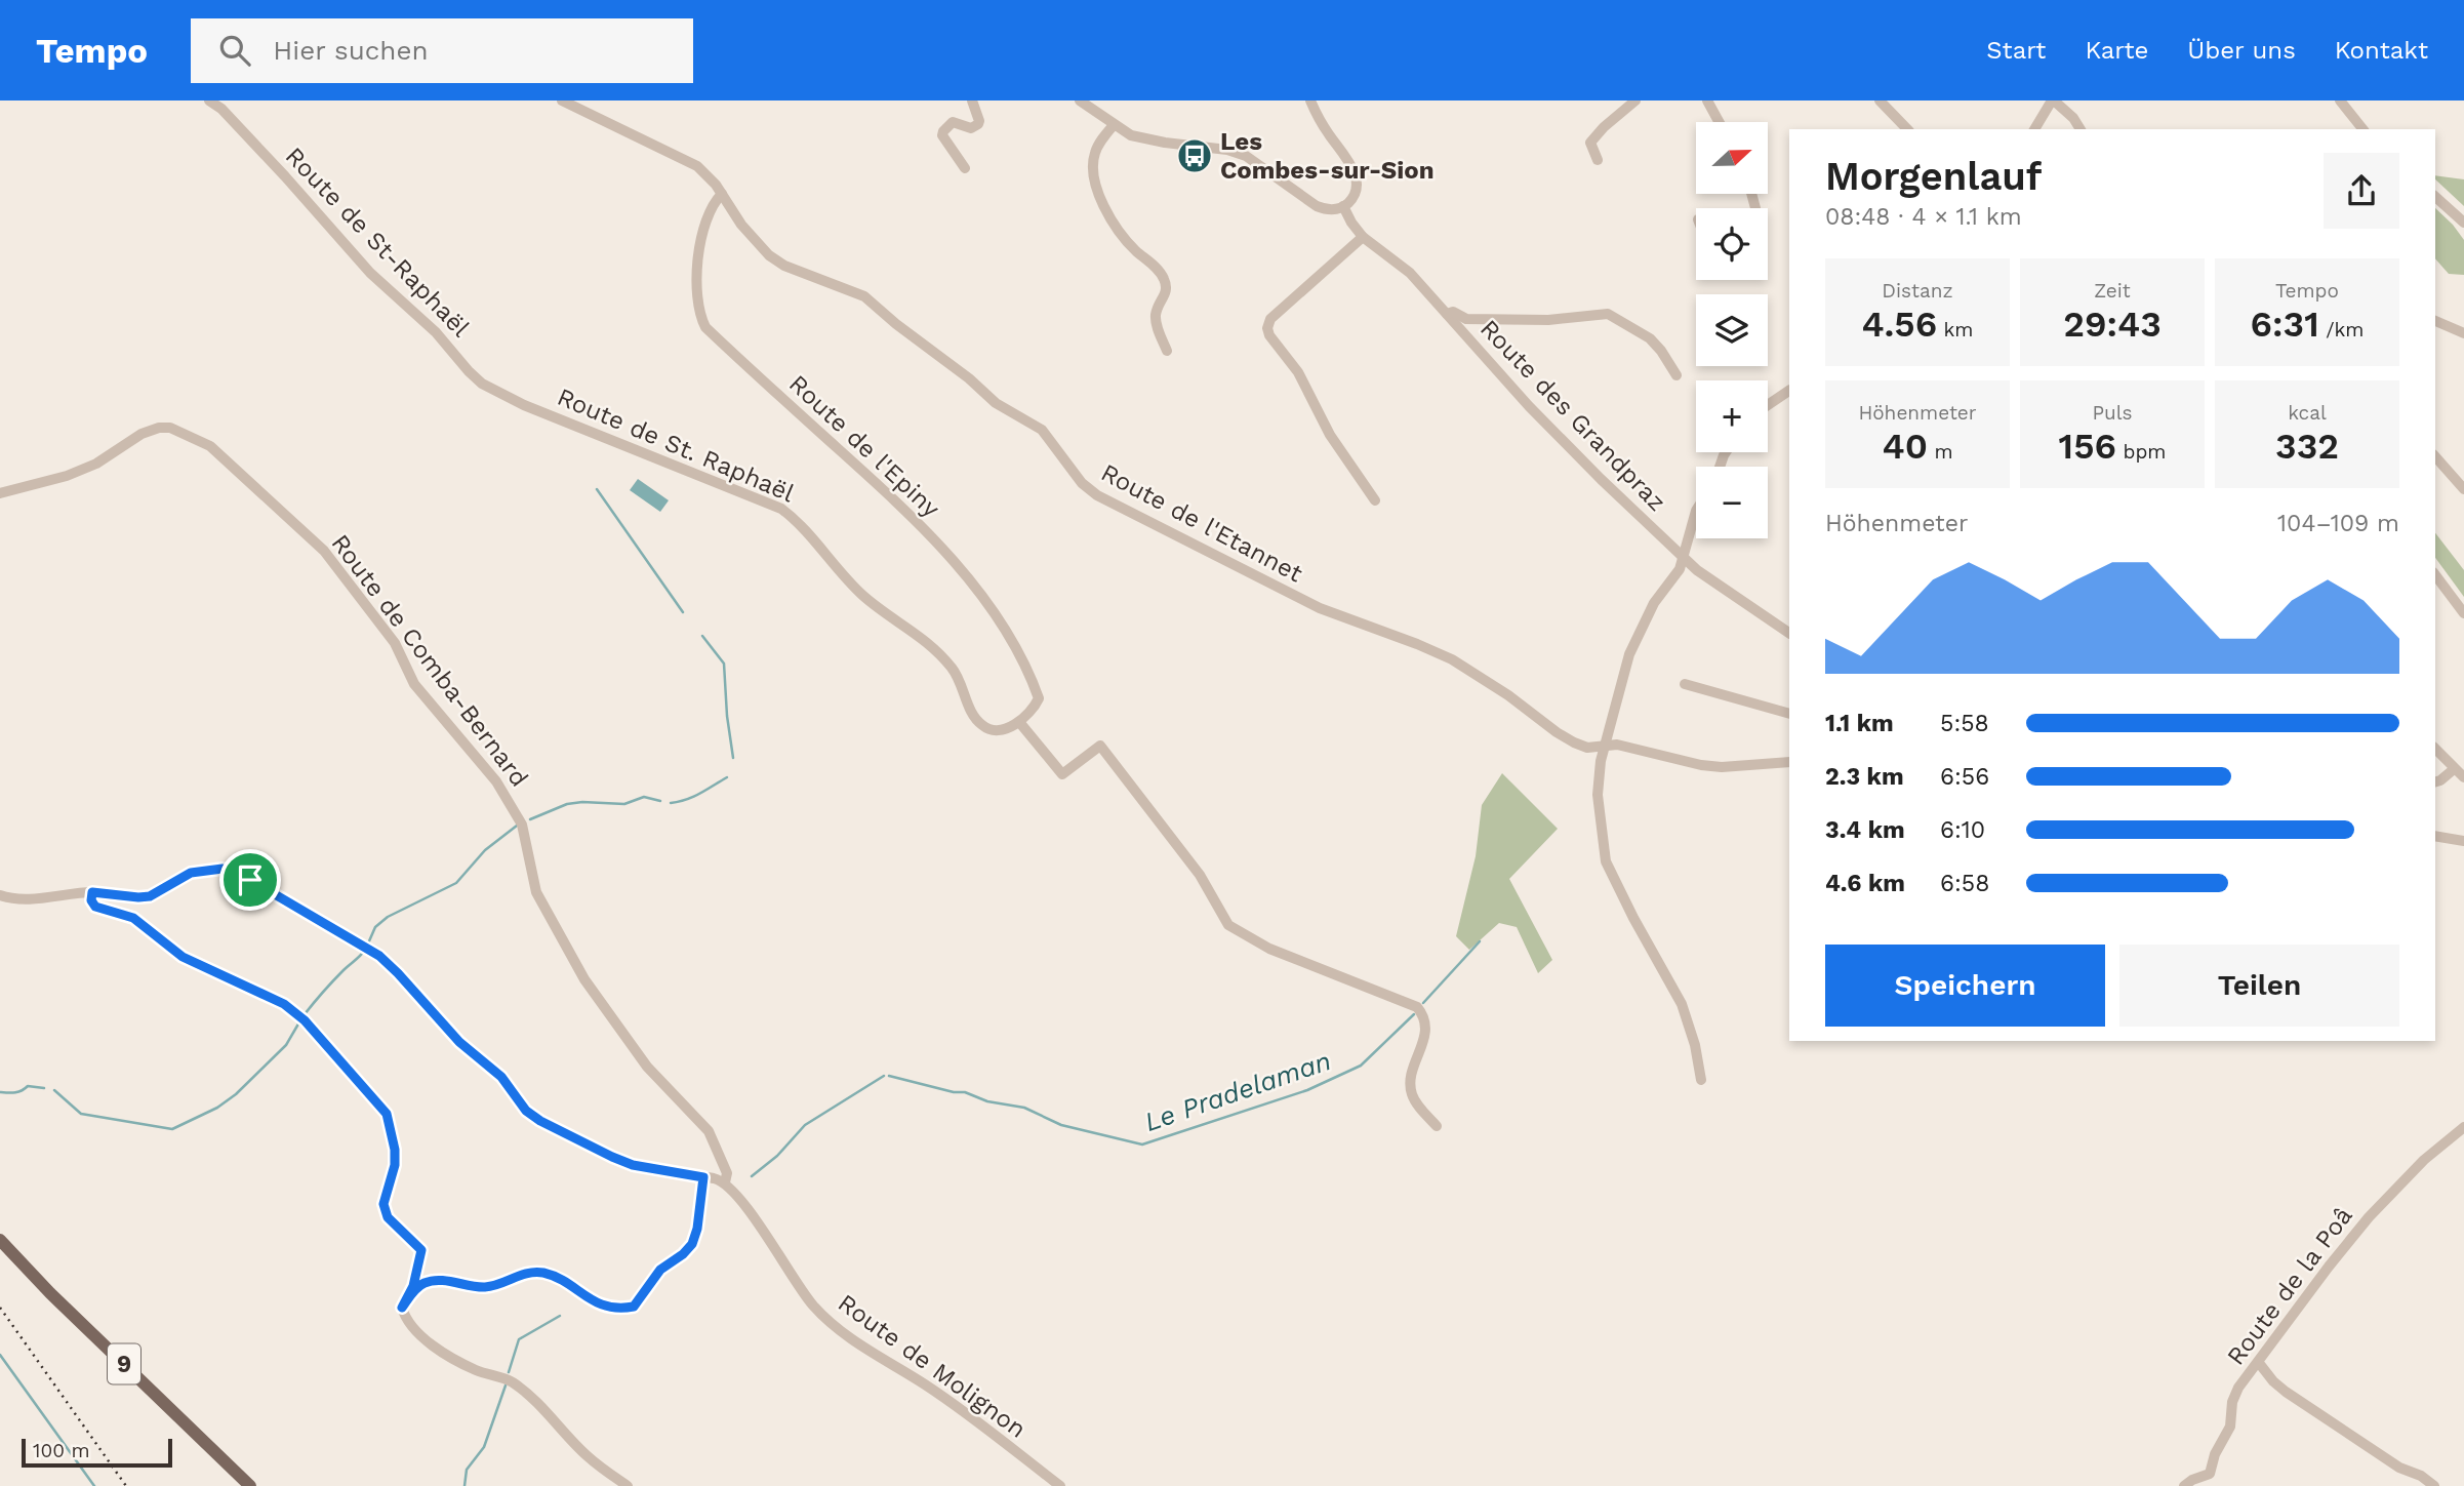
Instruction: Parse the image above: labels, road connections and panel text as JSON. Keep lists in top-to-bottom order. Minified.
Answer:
{"streets":{"main road":["9"],"street":["Route de St-Raphaël","Route des Grandpraz","Route de St. Raphaël","Route de l'Epiny","Route de l'Etannet","Route de Comba-Bernard","Route de la Poâ","Route de Molignon"]},"crossings":[["Route de St-Raphaël","Route de St. Raphaël"],["Route de St. Raphaël","Route de l'Epiny"],["Route de l'Epiny","Route de l'Etannet"],["Route de Comba-Bernard","Route de Molignon"]],"water":["Le Pradelaman"],"places":{"bus stop":["Les Combes-sur-Sion"]},"scale_bar":"100 m","north":"right","page":{"header":"Tempo","search":"Hier suchen","nav":["Start","Karte","Über uns","Kontakt"],"map_buttons":["+","−"],"heading":["Morgenlauf","08:48 · 4 × 1.1 km"],"stats":[["Distanz","4.56 km"],["Zeit","29:43"],["Tempo","6:31 /km"],["Höhenmeter","40 m"],["Puls","156 bpm"],["kcal","332"]],"chart":["Höhenmeter","104–109 m"],"list":[{"name":"1.1 km","note":"5:58"},{"name":"2.3 km","note":"6:56"},{"name":"3.4 km","note":"6:10"},{"name":"4.6 km","note":"6:58"}],"buttons":["Speichern","Teilen"],"scale":"100 m"}}
